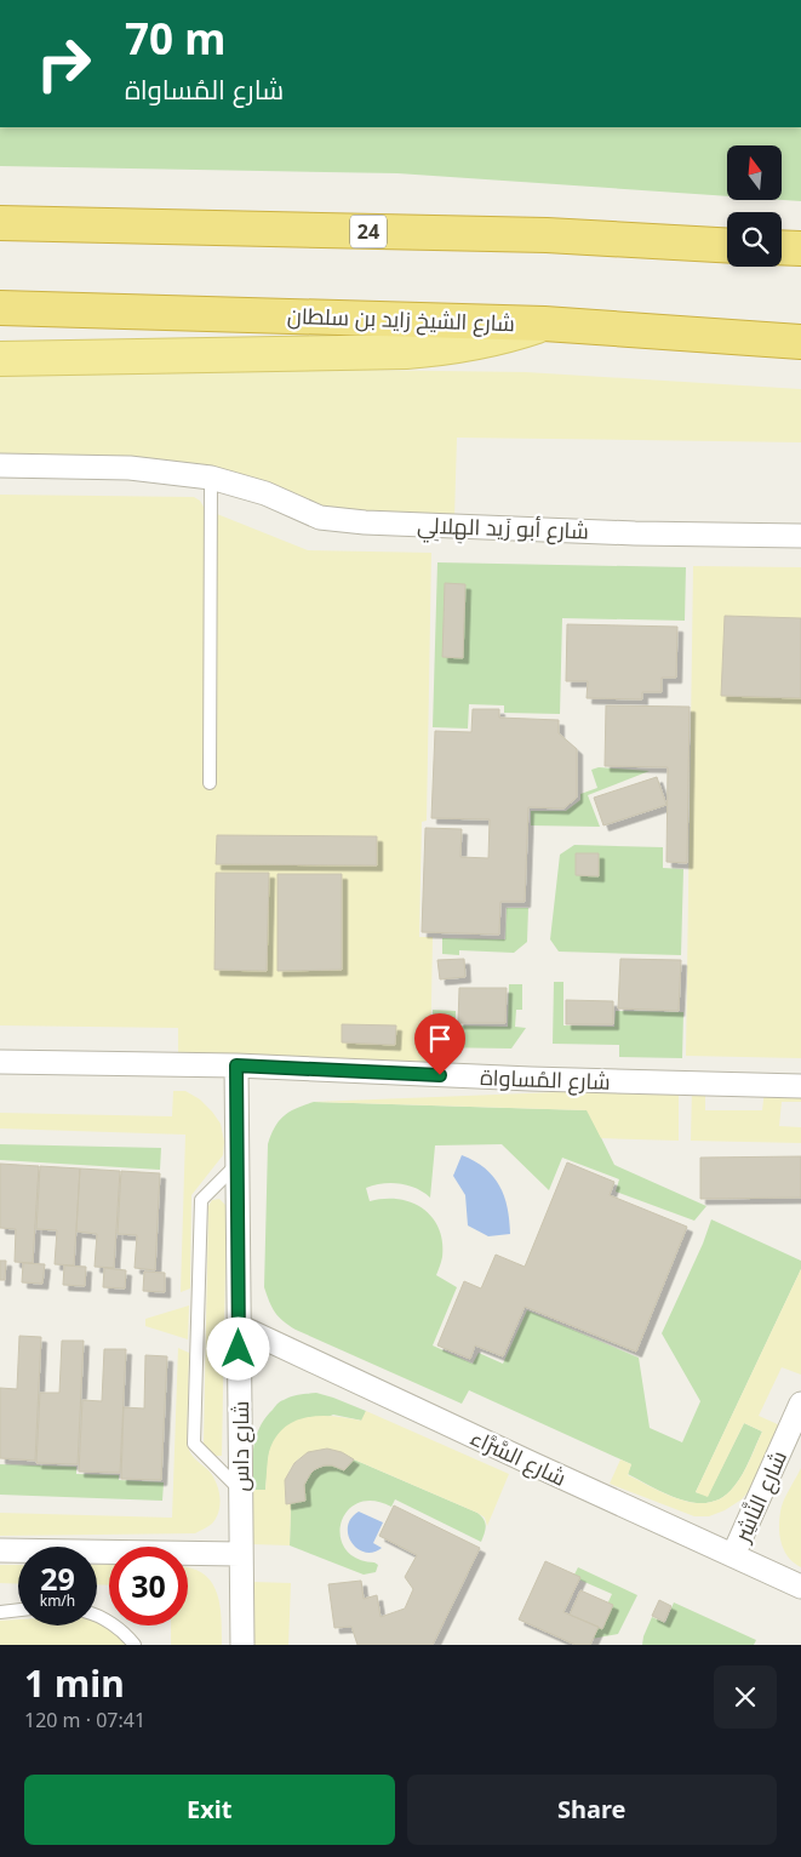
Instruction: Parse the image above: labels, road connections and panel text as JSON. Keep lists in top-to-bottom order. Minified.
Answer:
{"streets":{"highway":["24","شارع الشيخ زايد بن سلطان"],"street":["شارع أبو زَيد الهِلالِي","شارع المُساواة","شارع داس","شارع السَّرَّاء","شارع النَّاشِر"]},"crossings":[["شارع المُساواة","شارع داس"],["شارع داس","شارع السَّرَّاء"],["شارع السَّرَّاء","شارع النَّاشِر"]],"north":"top","page":{"turn":["70 m","شارع المُساواة"],"speed":"29 km/h","limit":"30","heading":["1 min","120 m · 07:41"],"buttons":["Exit","Share"]}}
